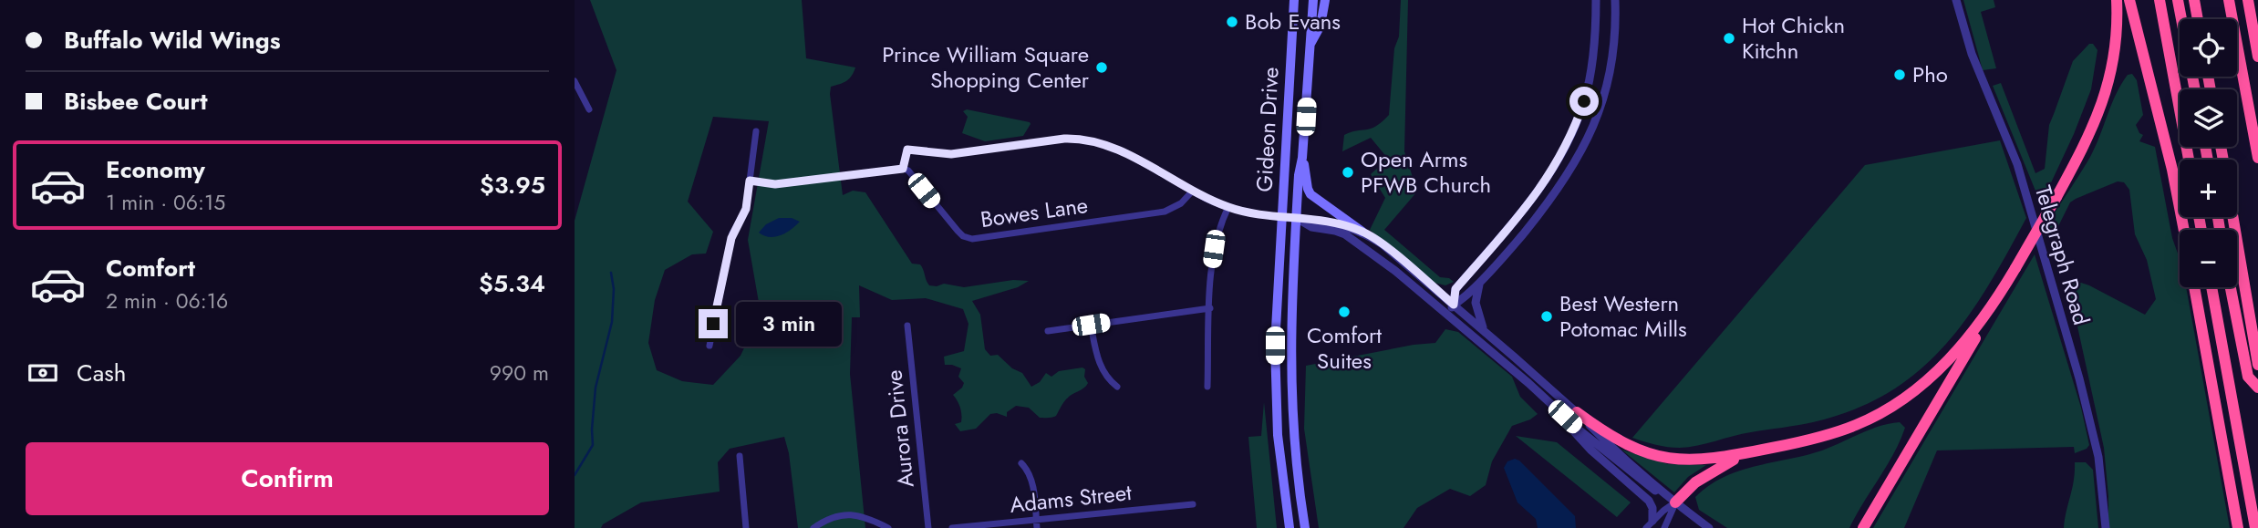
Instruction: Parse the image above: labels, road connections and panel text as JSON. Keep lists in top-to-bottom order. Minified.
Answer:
{"streets":{"main road":["Gideon Drive"],"street":["Bowes Lane","Telegraph Road","Aurora Drive","Adams Street"]},"places":["Bob Evans","Hot Chickn Kitchn","Prince William Square Shopping Center","Pho","Open Arms PFWB Church","Comfort Suites","Best Western Potomac Mills"],"page":{"banner":["Buffalo Wild Wings","Bisbee Court"],"map_buttons":["+","−"],"list":[{"name":"Economy","note":"1 min · 06:15","value":"$3.95"},{"name":"Comfort","note":"2 min · 06:16","value":"$5.34"}],"bubble":"3 min","pay":["Cash","990 m"],"buttons":"Confirm"}}
